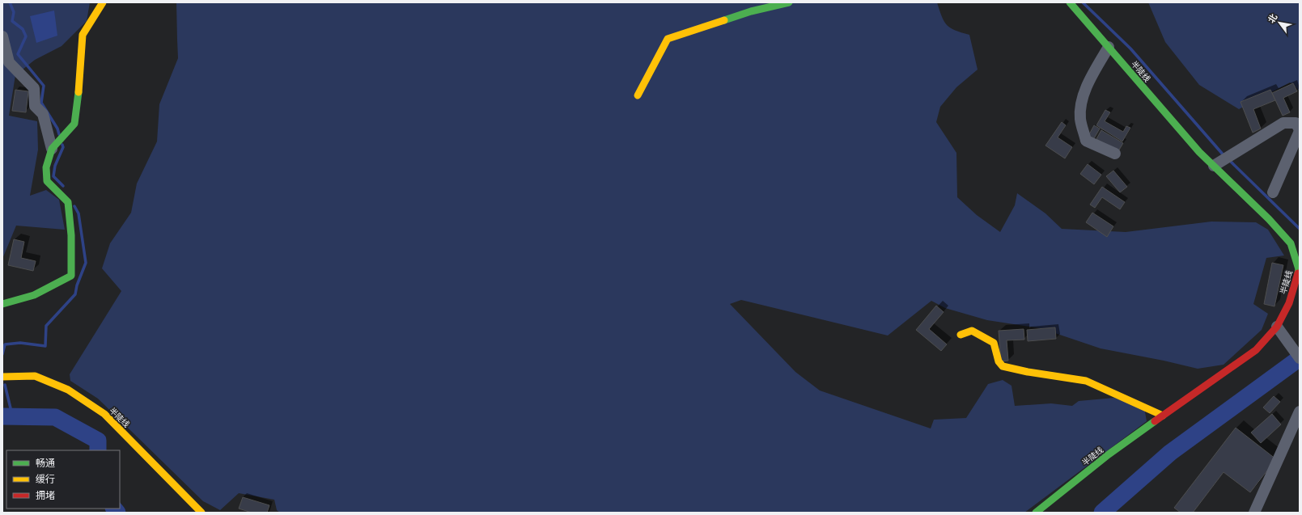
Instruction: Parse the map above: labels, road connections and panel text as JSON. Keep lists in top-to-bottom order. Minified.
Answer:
{"streets":{"street":["半陡线"]},"legend":["畅通","缓行","拥堵"],"north":"top left"}
